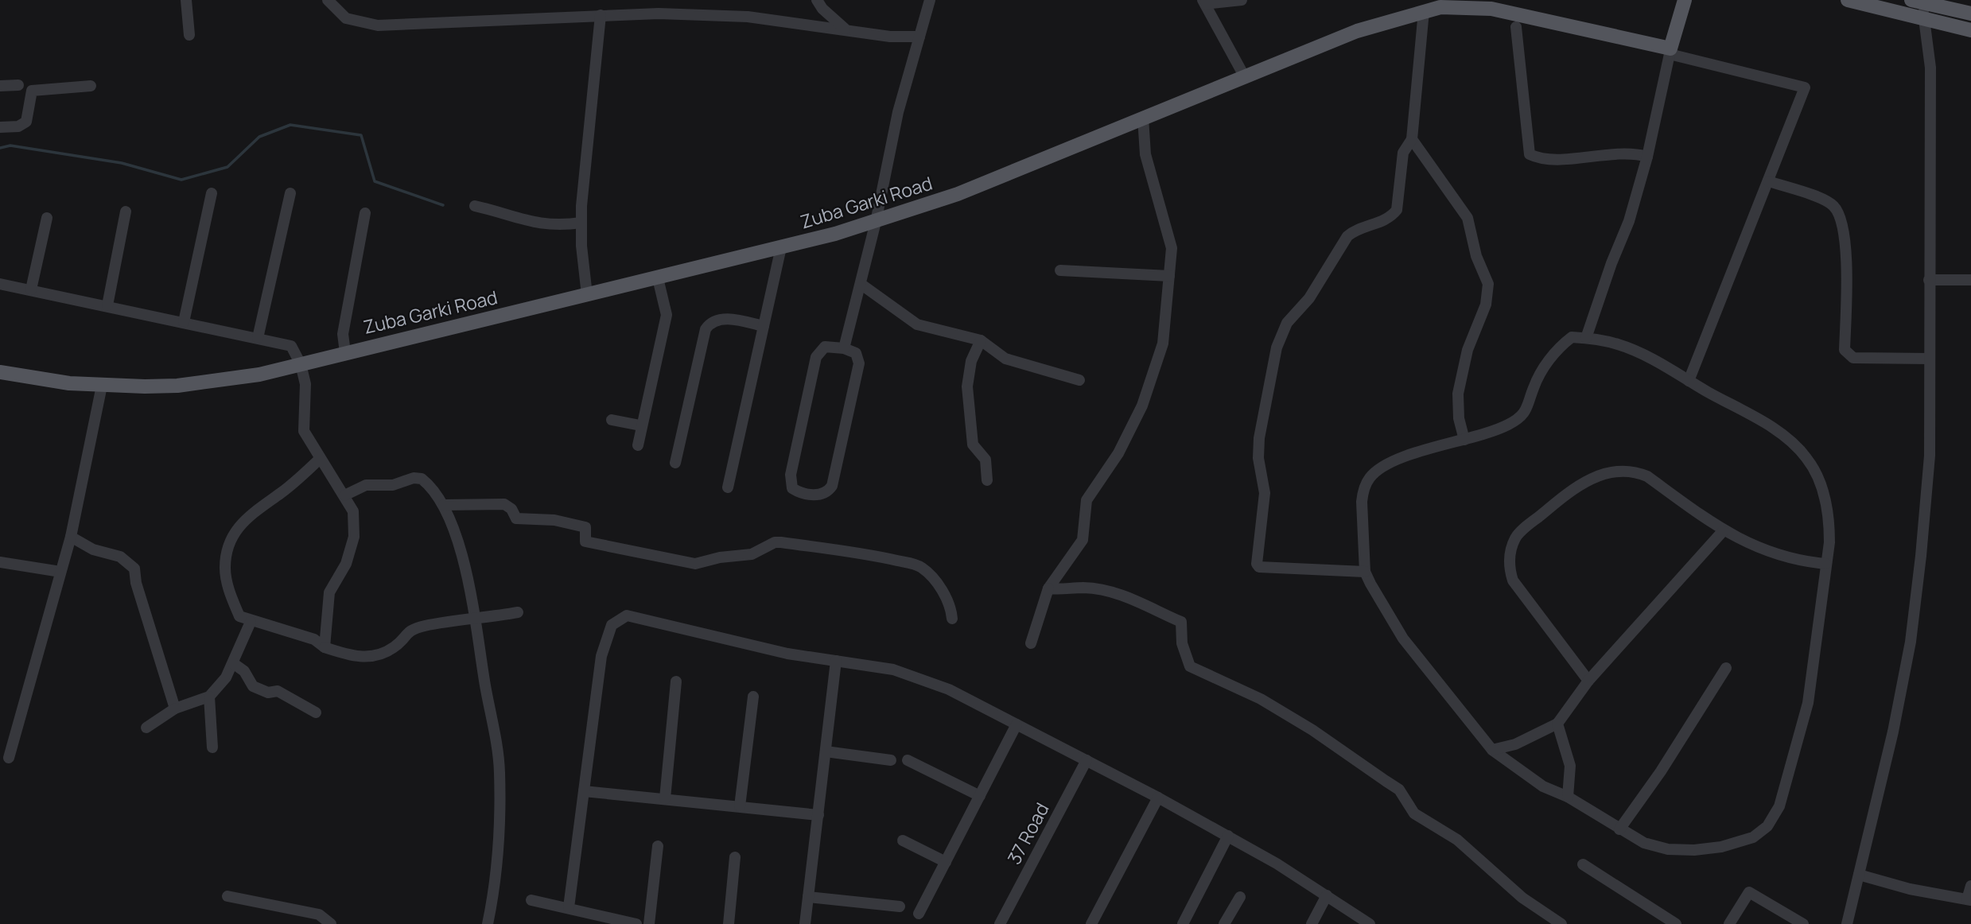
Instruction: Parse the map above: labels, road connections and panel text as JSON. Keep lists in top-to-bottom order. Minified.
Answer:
{"streets":{"main road":["Zuba Garki Road"],"street":["37 Road"]}}
